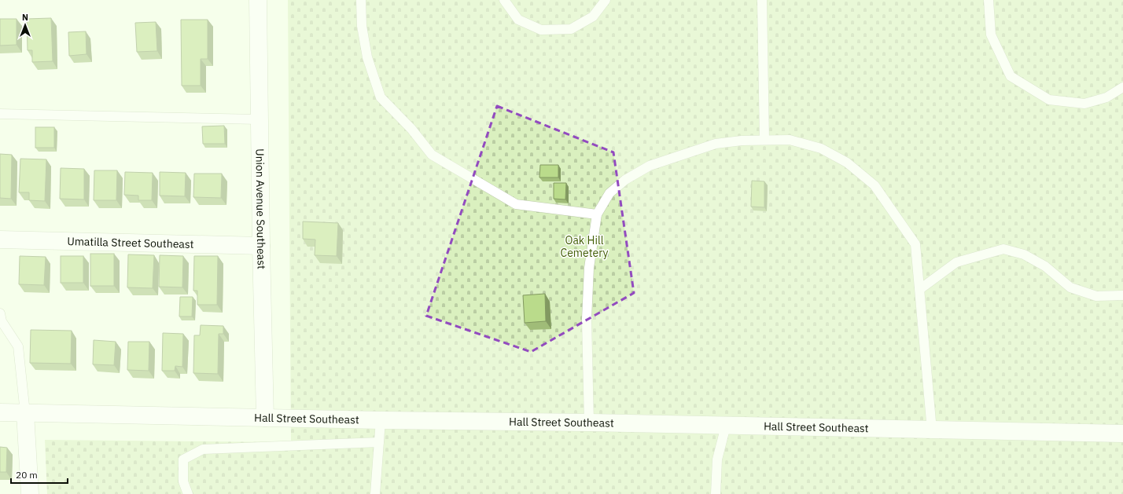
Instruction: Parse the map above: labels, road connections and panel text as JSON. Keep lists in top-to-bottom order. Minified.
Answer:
{"streets":{"main road":["Union Avenue Southeast","Umatilla Street Southeast","Hall Street Southeast"]},"crossings":[["Union Avenue Southeast","Umatilla Street Southeast"],["Union Avenue Southeast","Hall Street Southeast"]],"parks":["Oak Hill Cemetery"],"scale_bar":"20 m","north":"top"}
